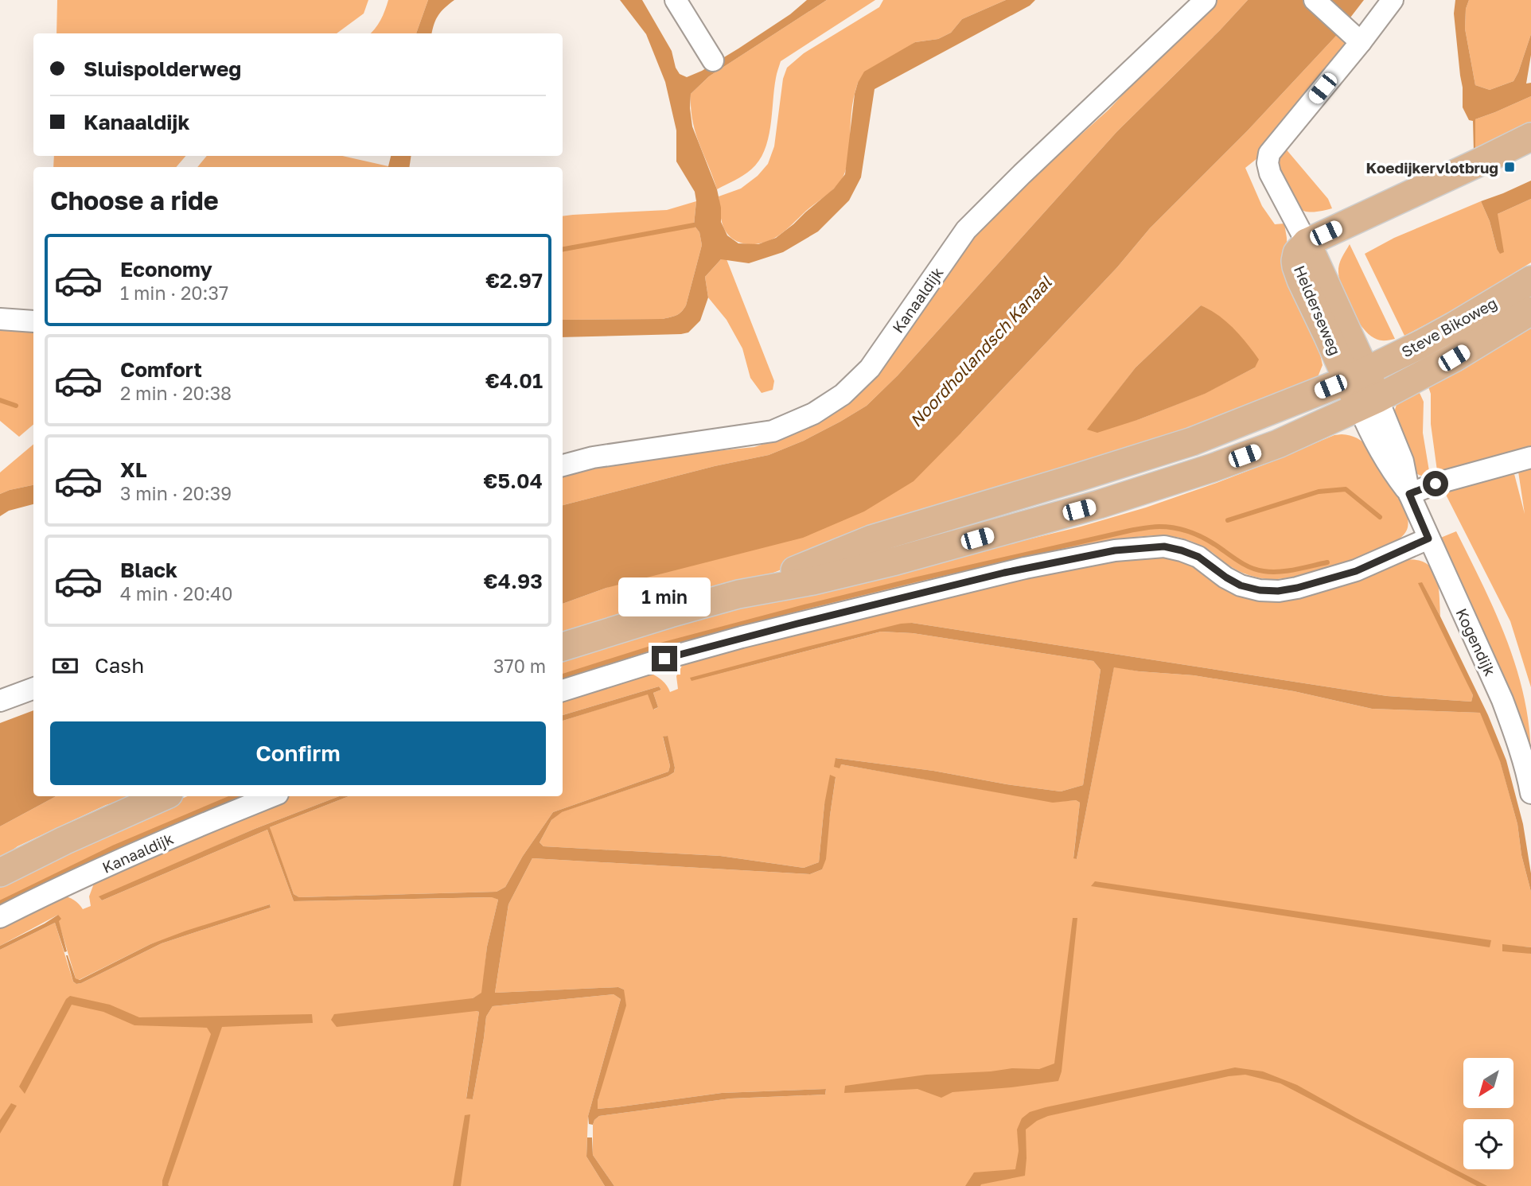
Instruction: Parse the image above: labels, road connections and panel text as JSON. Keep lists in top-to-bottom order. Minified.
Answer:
{"streets":{"main road":["Helderseweg","Steve Bikoweg"],"street":["Kanaaldijk","Kogendijk"]},"crossings":[["Helderseweg","Steve Bikoweg"]],"water":["Noordhollandsch Kanaal"],"places":{"transit":["Koedijkervlotbrug"]},"north":"bottom left","page":{"banner":["Sluispolderweg","Kanaaldijk"],"heading":"Choose a ride","list":[{"name":"Economy","note":"1 min · 20:37","value":"€2.97"},{"name":"Comfort","note":"2 min · 20:38","value":"€4.01"},{"name":"XL","note":"3 min · 20:39","value":"€5.04"},{"name":"Black","note":"4 min · 20:40","value":"€4.93"}],"bubble":"1 min","pay":["Cash","370 m"],"buttons":"Confirm"}}
